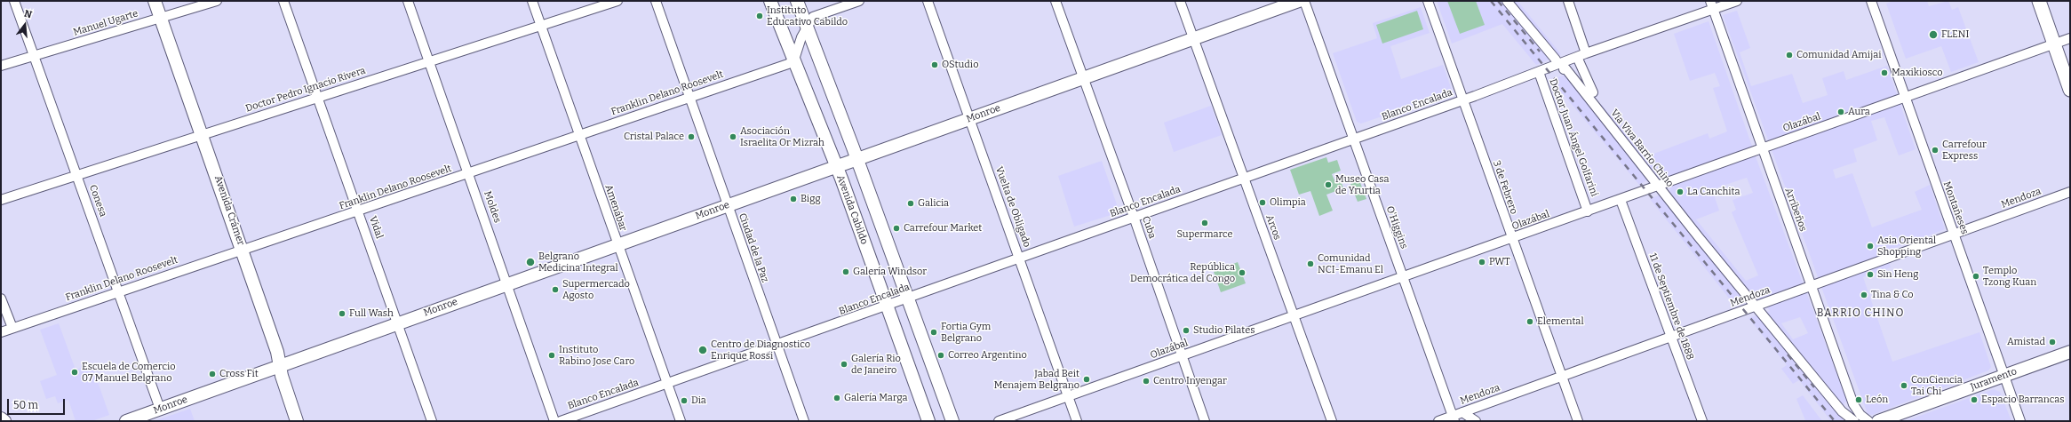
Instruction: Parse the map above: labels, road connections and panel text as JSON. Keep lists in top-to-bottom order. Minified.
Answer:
{"streets":{"main road":["Monroe","Avenida Cabildo","Avenida Crámer","Juramento"],"street":["Manuel Ugarte","Doctor Pedro Ignacio Rivera","Franklin Delano Roosevelt","Blanco Encalada","Olazábal","Doctor Juan Ángel Golfarini","Via Viva Barrio Chino","3 de Febrero","Mendoza","Conesa","Moldes","Vuelta de Obligado","Amenábar","Montañeses","Arribeños","Vidal","Cuba","Arcos","O'Higgins","Ciudad de la Paz","11 de Septiembre de 1888"]},"crossings":[["Manuel Ugarte","Conesa"],["Manuel Ugarte","Avenida Crámer"],["Doctor Pedro Ignacio Rivera","Conesa"],["Doctor Pedro Ignacio Rivera","Moldes"],["Doctor Pedro Ignacio Rivera","Amenábar"],["Doctor Pedro Ignacio Rivera","Avenida Crámer"],["Doctor Pedro Ignacio Rivera","Vidal"],["Franklin Delano Roosevelt","Conesa"],["Franklin Delano Roosevelt","Moldes"],["Franklin Delano Roosevelt","Amenábar"],["Franklin Delano Roosevelt","Avenida Cabildo"],["Franklin Delano Roosevelt","Avenida Crámer"],["Franklin Delano Roosevelt","Vidal"],["Franklin Delano Roosevelt","Ciudad de la Paz"],["Blanco Encalada","Doctor Juan Ángel Golfarini"],["Blanco Encalada","3 de Febrero"],["Blanco Encalada","Vuelta de Obligado"],["Blanco Encalada","Amenábar"],["Blanco Encalada","Avenida Cabildo"],["Blanco Encalada","Arribeños"],["Blanco Encalada","Cuba"],["Blanco Encalada","Arcos"],["Blanco Encalada","O'Higgins"],["Blanco Encalada","Ciudad de la Paz"],["Monroe","Conesa"],["Monroe","Moldes"],["Monroe","Vuelta de Obligado"],["Monroe","Amenábar"],["Monroe","Avenida Cabildo"],["Monroe","Avenida Crámer"],["Monroe","Vidal"],["Monroe","Cuba"],["Monroe","Arcos"],["Monroe","Ciudad de la Paz"],["Olazábal","Doctor Juan Ángel Golfarini"],["Olazábal","Via Viva Barrio Chino"],["Olazábal","3 de Febrero"],["Olazábal","Vuelta de Obligado"],["Olazábal","Montañeses"],["Olazábal","Arribeños"],["Olazábal","Cuba"],["Olazábal","Arcos"],["Olazábal","O'Higgins"],["Olazábal","11 de Septiembre de 1888"],["Via Viva Barrio Chino","Mendoza"],["Via Viva Barrio Chino","Arribeños"],["3 de Febrero","Mendoza"],["Mendoza","Montañeses"],["Mendoza","Arribeños"],["Mendoza","O'Higgins"],["Mendoza","11 de Septiembre de 1888"],["Montañeses","Juramento"]],"districts":["BARRIO CHINO"],"places":["Instituto Educativo Cabildo","FLENI","Comunidad Amijai","OStudio","Maxikiosco","Aura","Cristal Palace","Asociación Israelita Or Mizrah","Carrefour Express","Museo Casa de Yrurtia","La Canchita","Bigg","Olimpia","Galicia","Supermarce","Carrefour Market","Asia Oriental Shopping","Belgrano Medicina Integral","PWT","Comunidad NCI-Emanu El","Galería Windsor","República Democrática del Congo","Sin Heng","Templo Tzong Kuan","Supermercado Agosto","Tina & Co","Full Wash","Elemental","Studio Pilates","Fortia Gym Belgrano","Amistad","Centro de Diagnostico Enrique Rossi","Instituto Rabino Jose Caro","Correo Argentino","Galería Rio de Janeiro","Escuela de Comercio 07 Manuel Belgrano","Cross Fit","Jabad Beit Menajem Belgrano","Centro Inyengar","ConCiencia Tai Chi","Galería Marga","León","Espacio Barrancas","Dia"],"scale_bar":"50 m","north":"top"}
